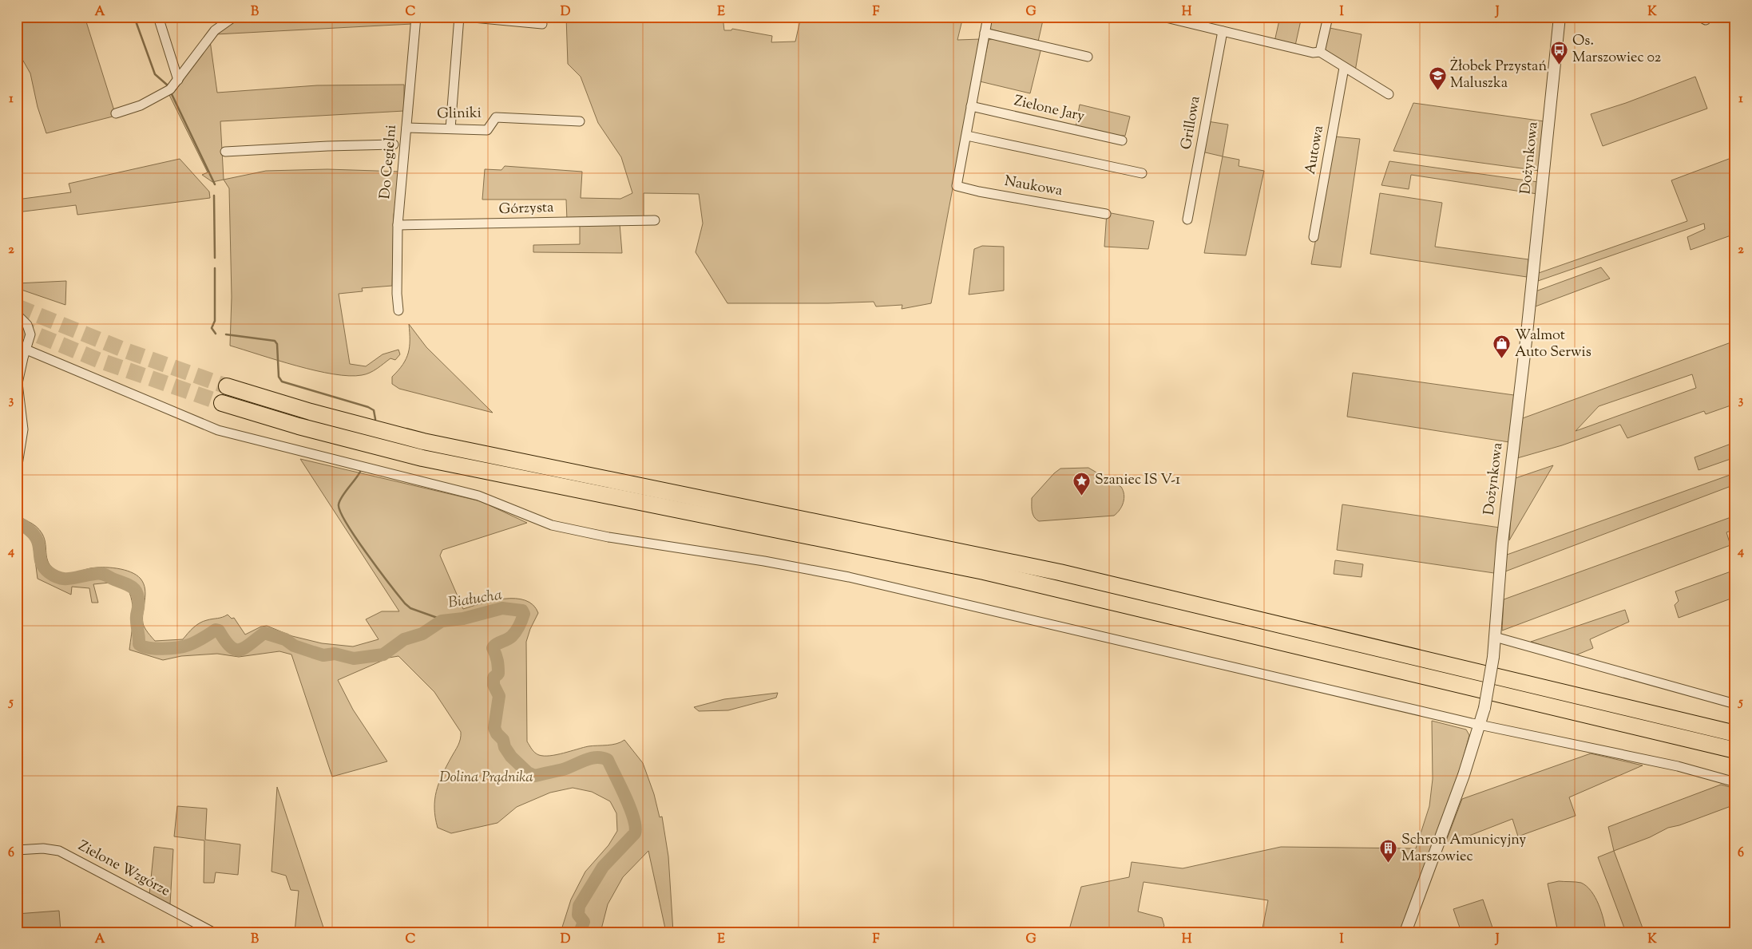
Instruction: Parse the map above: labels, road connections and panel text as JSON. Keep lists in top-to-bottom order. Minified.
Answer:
{"streets":{"street":["Zielone Jary","Gliniki","Grillowa","Autowa","Dożynkowa","Do Cegielni","Naukowa","Górzysta","Zielone Wzgórze"]},"crossings":[["Gliniki","Do Cegielni"],["Do Cegielni","Górzysta"]],"water":["Białucha"],"parks":["Dolina Prądnika"],"places":{"bus stop":["Os. Marszowiec 02"],"school or university":["Żłobek Przystań Maluszka"],"shop":["Walmot Auto Serwis"],"place":["Szaniec IS V-1"],"building":["Schron Amunicyjny Marszowiec"]},"grid":{"columns":["A","B","C","D","E","F","G","H","I","J","K"],"rows":["1","2","3","4","5","6"]}}
